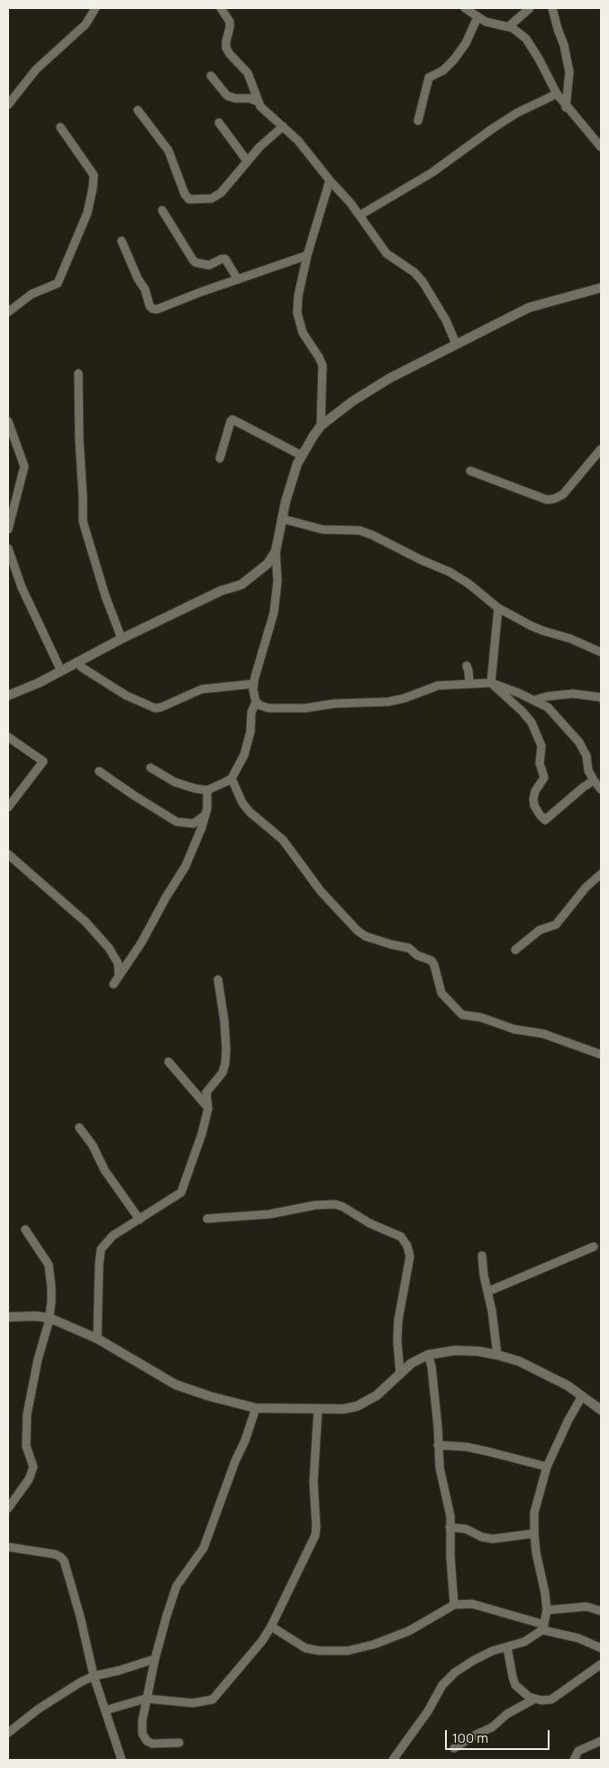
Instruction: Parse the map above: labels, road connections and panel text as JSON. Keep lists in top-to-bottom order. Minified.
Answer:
{"scale_bar":"100 m"}
